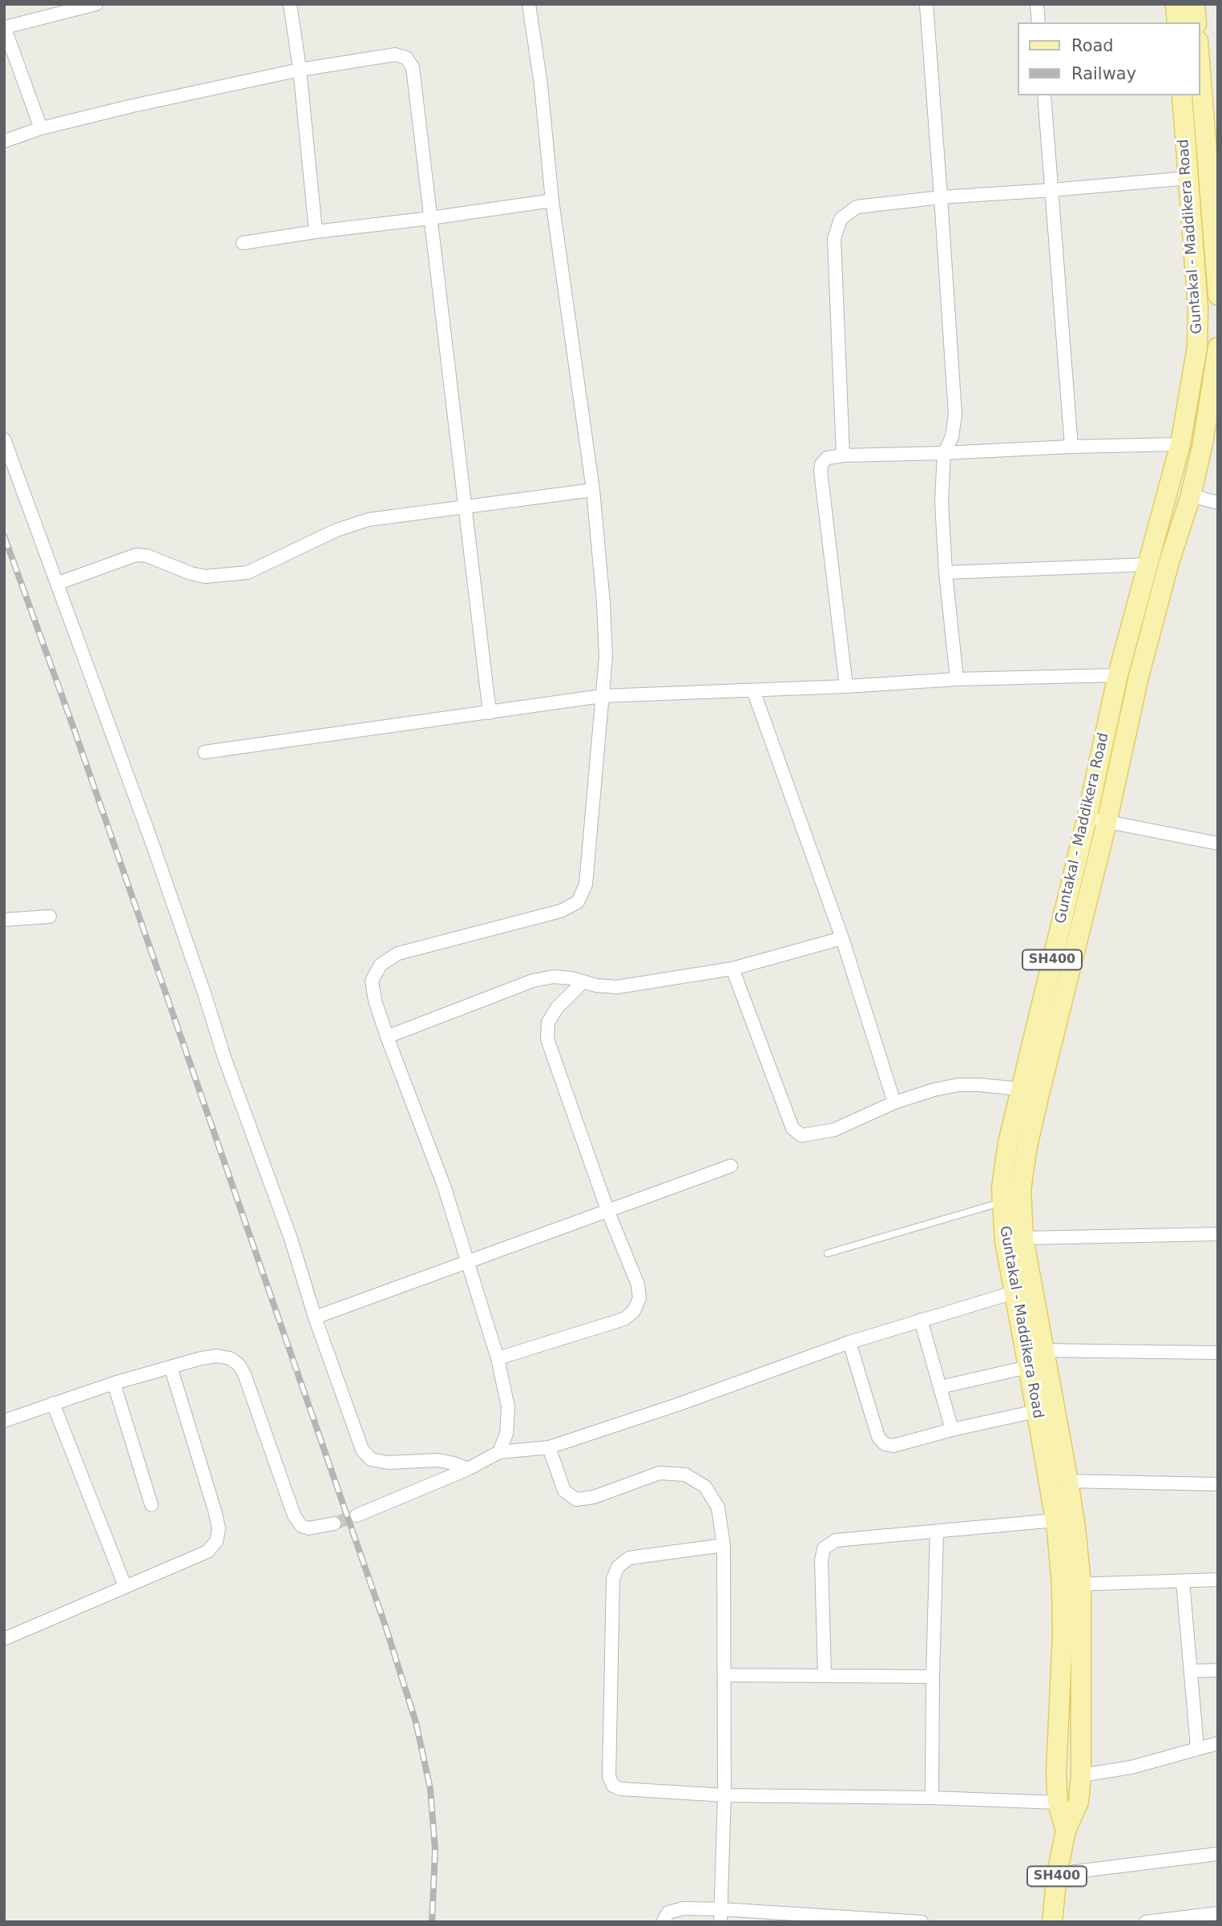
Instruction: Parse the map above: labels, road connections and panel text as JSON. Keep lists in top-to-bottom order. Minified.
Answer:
{"streets":{"main road":["Guntakal - Maddikera Road","SH400"]},"legend":["Road","Railway"]}
